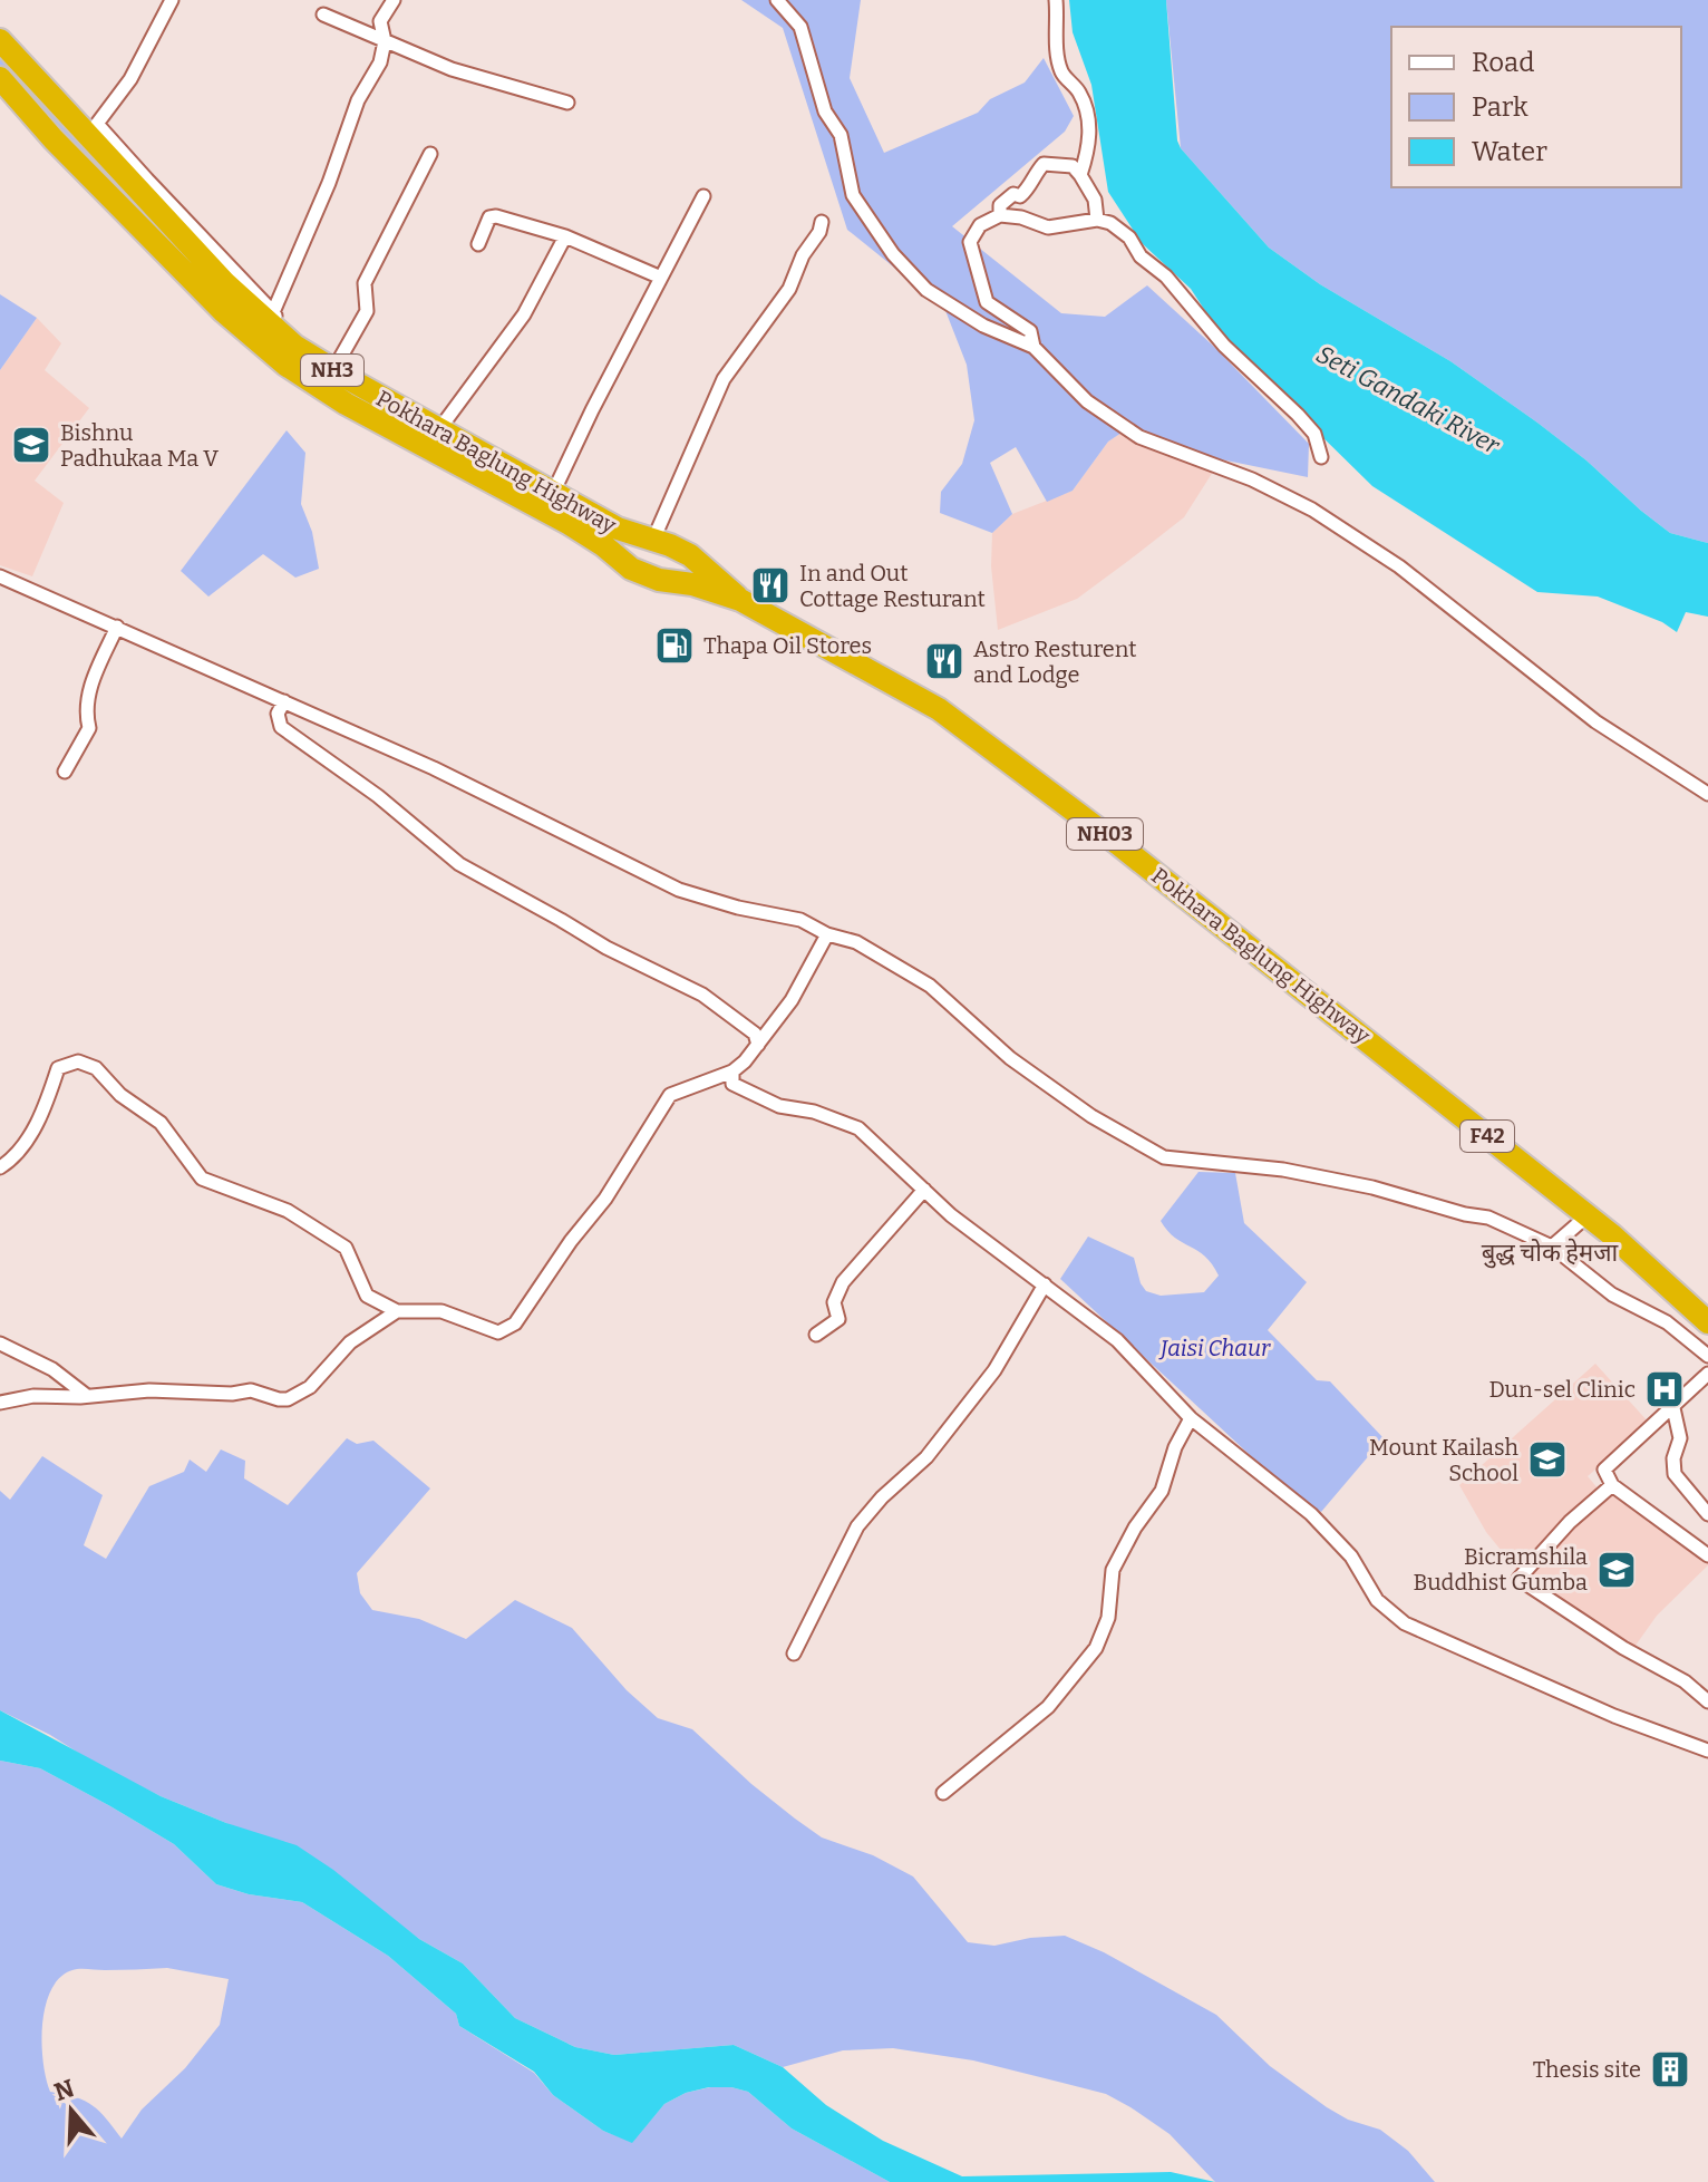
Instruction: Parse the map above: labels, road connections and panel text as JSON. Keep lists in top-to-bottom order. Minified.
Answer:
{"streets":{"highway":["NH3","Pokhara Baglung Highway","NH03","F42"]},"districts":["बुद्ध चोक हेमजा"],"water":["Seti Gandaki River"],"parks":["Jaisi Chaur"],"places":{"school or university":["Bishnu Padhukaa Ma V","Mount Kailash School","Bicramshila Buddhist Gumba"],"restaurant":["In and Out Cottage Resturant","Astro Resturent and Lodge"],"fuel station":["Thapa Oil Stores"],"hospital":["Dun-sel Clinic"],"building":["Thesis site"]},"legend":["Road","Park","Water"],"north":"top"}
